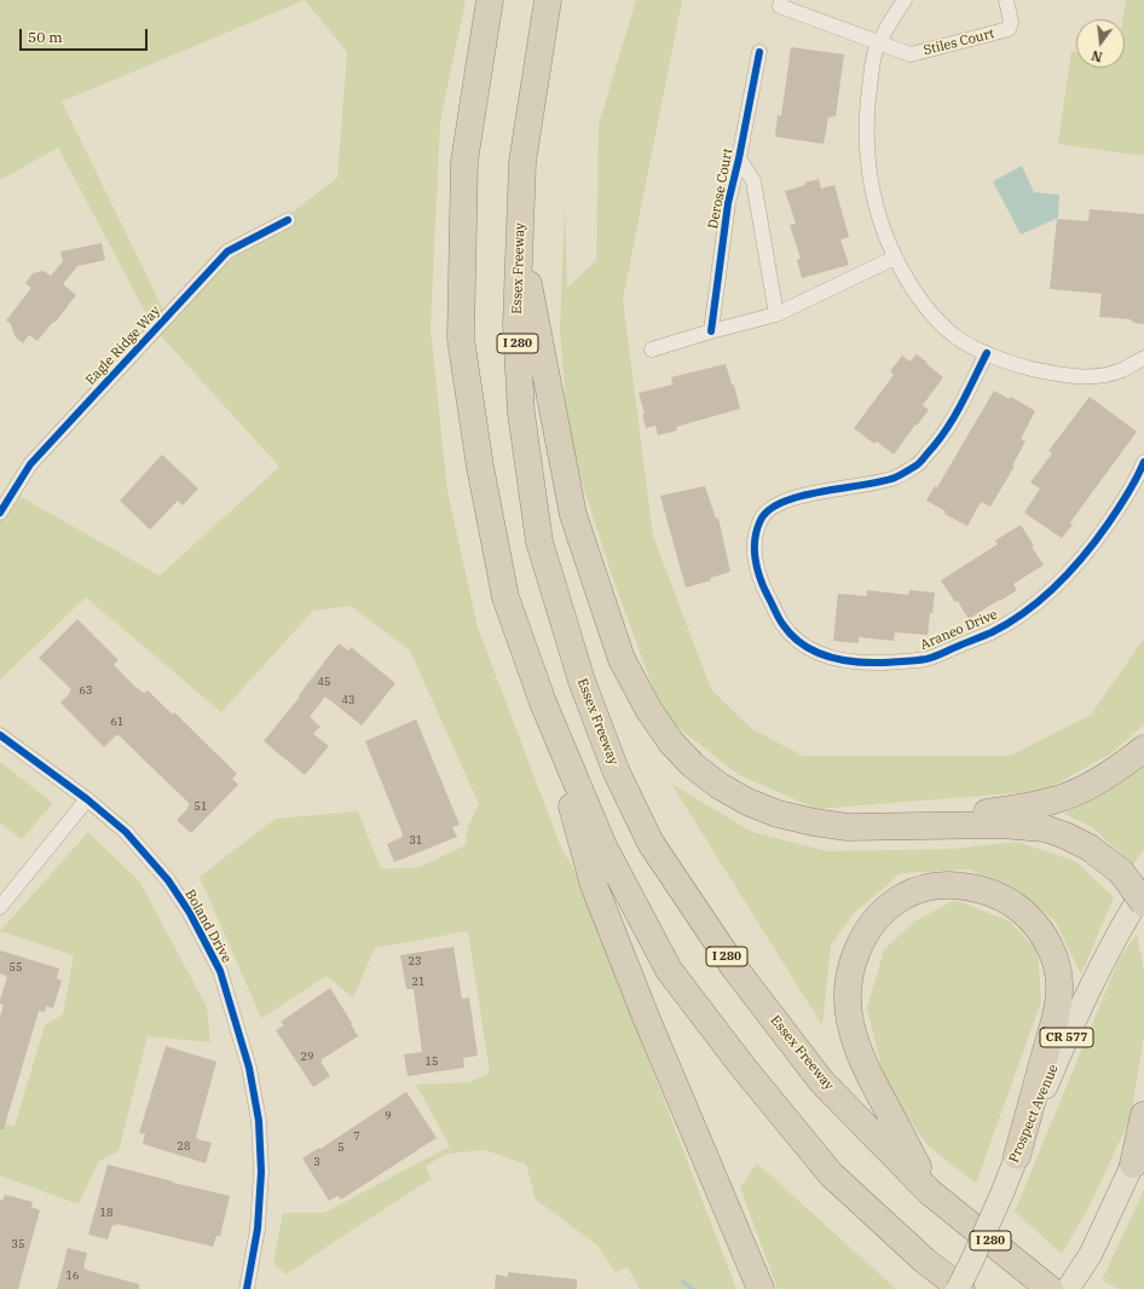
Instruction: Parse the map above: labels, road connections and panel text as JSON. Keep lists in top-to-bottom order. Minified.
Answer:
{"streets":{"highway":["Essex Freeway","I 280"],"main road":["CR 577","Prospect Avenue"],"street":["Stiles Court","Derose Court","Eagle Ridge Way","Araneo Drive","Boland Drive"]},"house_numbers":["45","63","43","61","51","31","23","55","21","29","15","9","7","28","5","3","18","35","16"],"scale_bar":"50 m","north":"bottom"}
